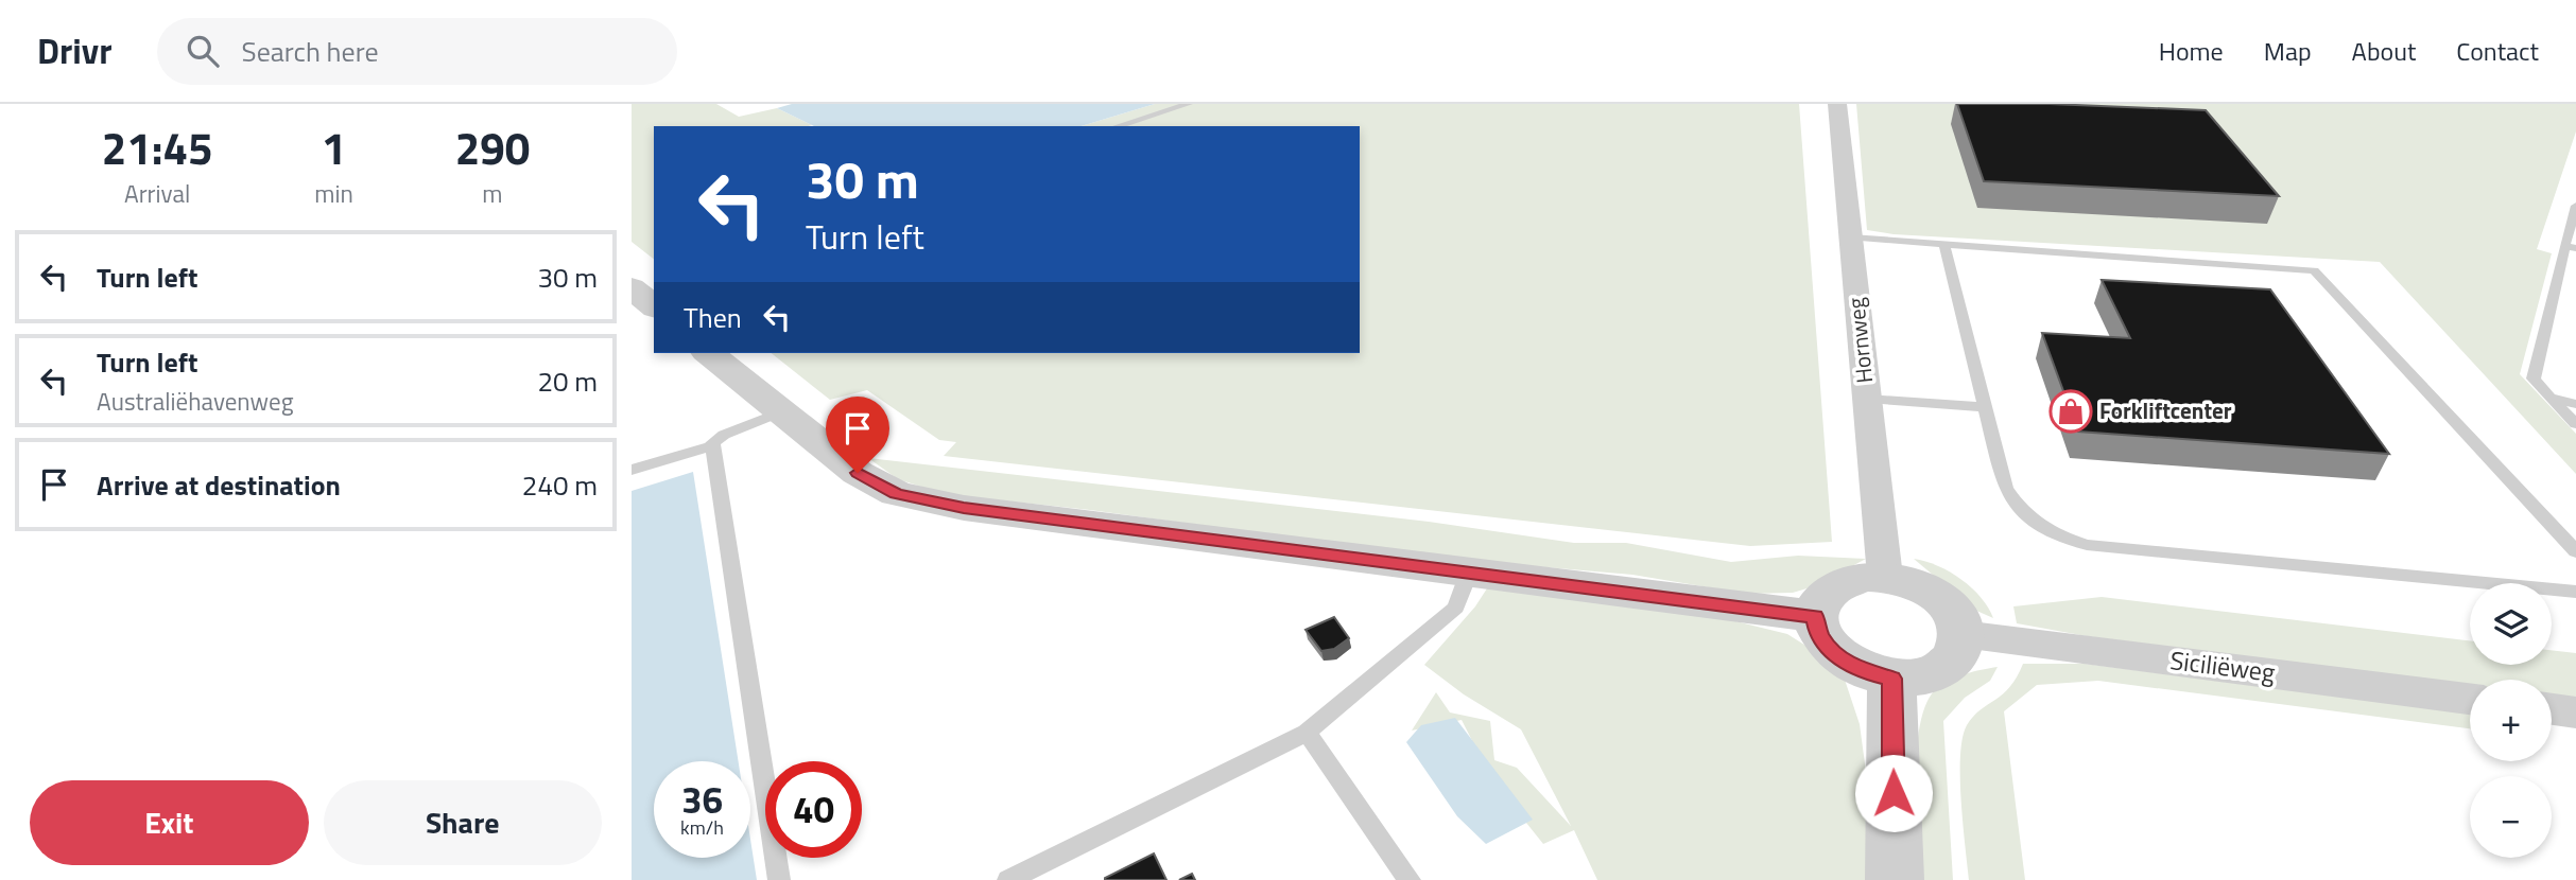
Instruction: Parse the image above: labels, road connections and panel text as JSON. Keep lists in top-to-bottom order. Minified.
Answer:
{"streets":{"street":["Hornweg","Siciliëweg"]},"crossings":[["Hornweg","Siciliëweg"]],"places":{"shop":["Forkliftcenter"]},"page":{"header":"Drivr","search":"Search here","nav":["Home","Map","About","Contact"],"eta":["21:45","Arrival","1","min","290","m"],"turn":["30 m","Turn left"],"list":[{"name":"Turn left","value":"30 m"},{"name":"Turn left","note":"Australiëhavenweg","value":"20 m"},{"name":"Arrive at destination","value":"240 m"}],"then":"Then","map_buttons":["+","−"],"speed":"36 km/h","limit":"40","buttons":["Exit","Share"]}}
